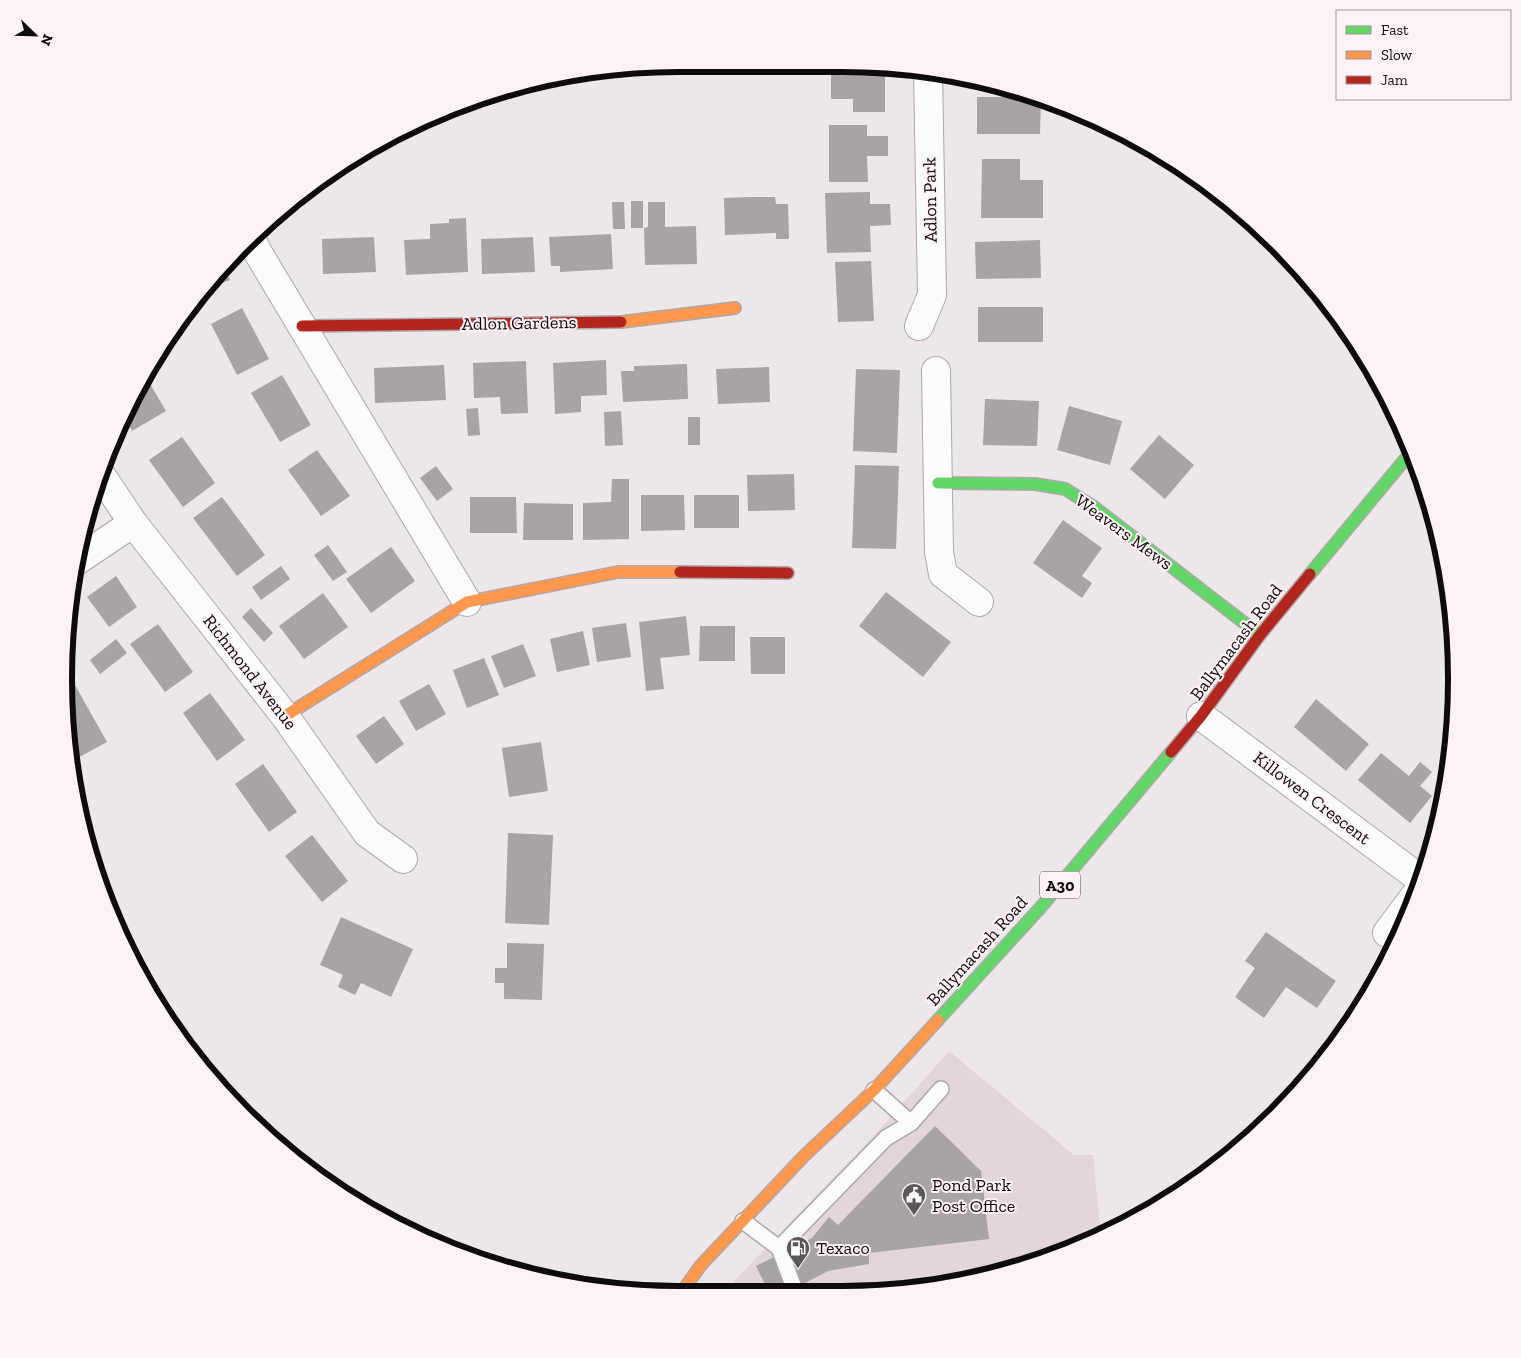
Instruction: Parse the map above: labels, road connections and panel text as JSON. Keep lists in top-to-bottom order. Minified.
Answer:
{"streets":{"street":["Adlon Park","Adlon Gardens","Weavers Mews","Ballymacash Road","Richmond Avenue","Killowen Crescent","A30"]},"crossings":[["Weavers Mews","Ballymacash Road"],["Ballymacash Road","Killowen Crescent"]],"places":{"public building":["Pond Park Post Office"],"fuel station":["Texaco"]},"legend":["Fast","Slow","Jam"],"north":"bottom right"}
